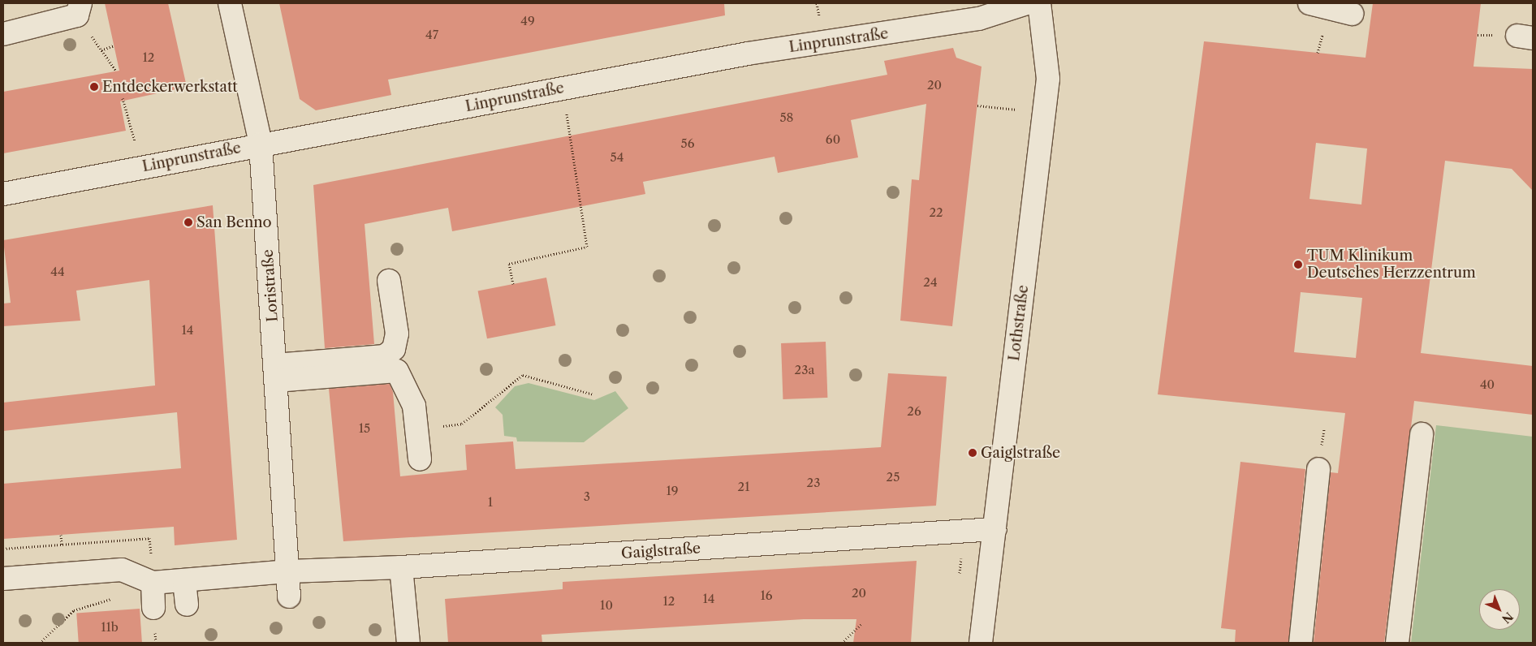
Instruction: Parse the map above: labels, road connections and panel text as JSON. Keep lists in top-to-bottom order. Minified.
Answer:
{"streets":{"street":["Linprunstraße","Loristraße","Lothstraße","Gaiglstraße"]},"crossings":[["Linprunstraße","Loristraße"],["Loristraße","Gaiglstraße"],["Lothstraße","Gaiglstraße"]],"places":["Entdeckerwerkstatt","San Benno","TUM Klinikum Deutsches Herzzentrum","Gaiglstraße"],"house_numbers":["49","47","12","20","58","60","56","54","22","44","24","14","23a","40","26","15","25","23","21","19","3","1","20","16","14","12","10","11b"],"north":"bottom right"}
